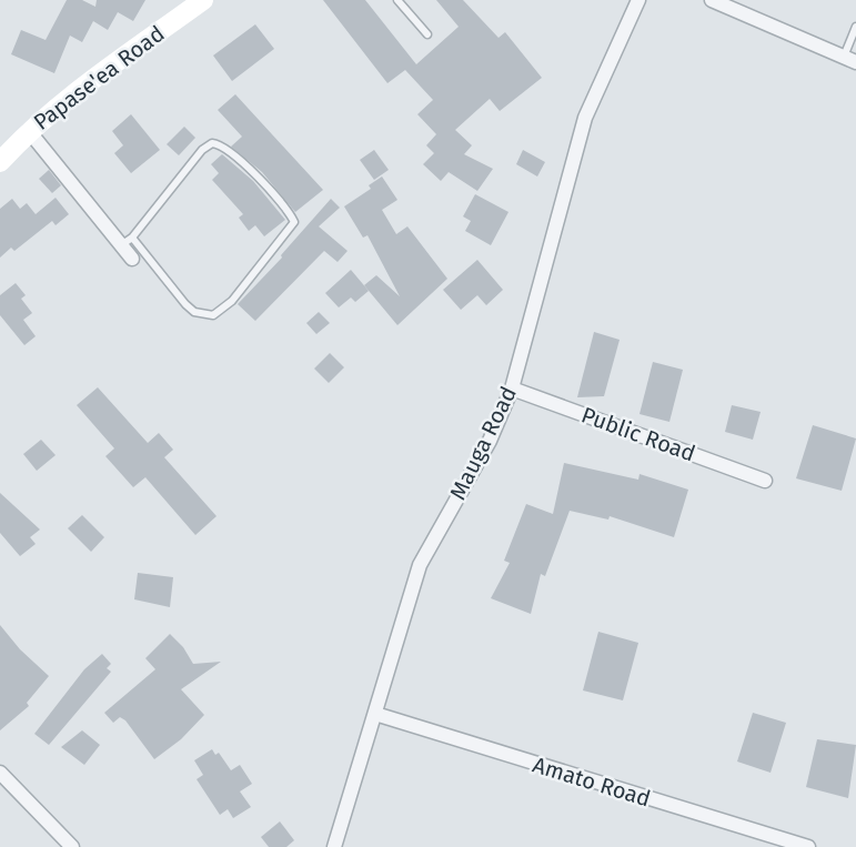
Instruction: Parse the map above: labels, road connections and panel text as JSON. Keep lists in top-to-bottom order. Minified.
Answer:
{"streets":{"main road":["Papase'ea Road"],"street":["Public Road","Mauga Road","Amato Road"]},"crossings":[["Public Road","Mauga Road"],["Mauga Road","Amato Road"]]}
